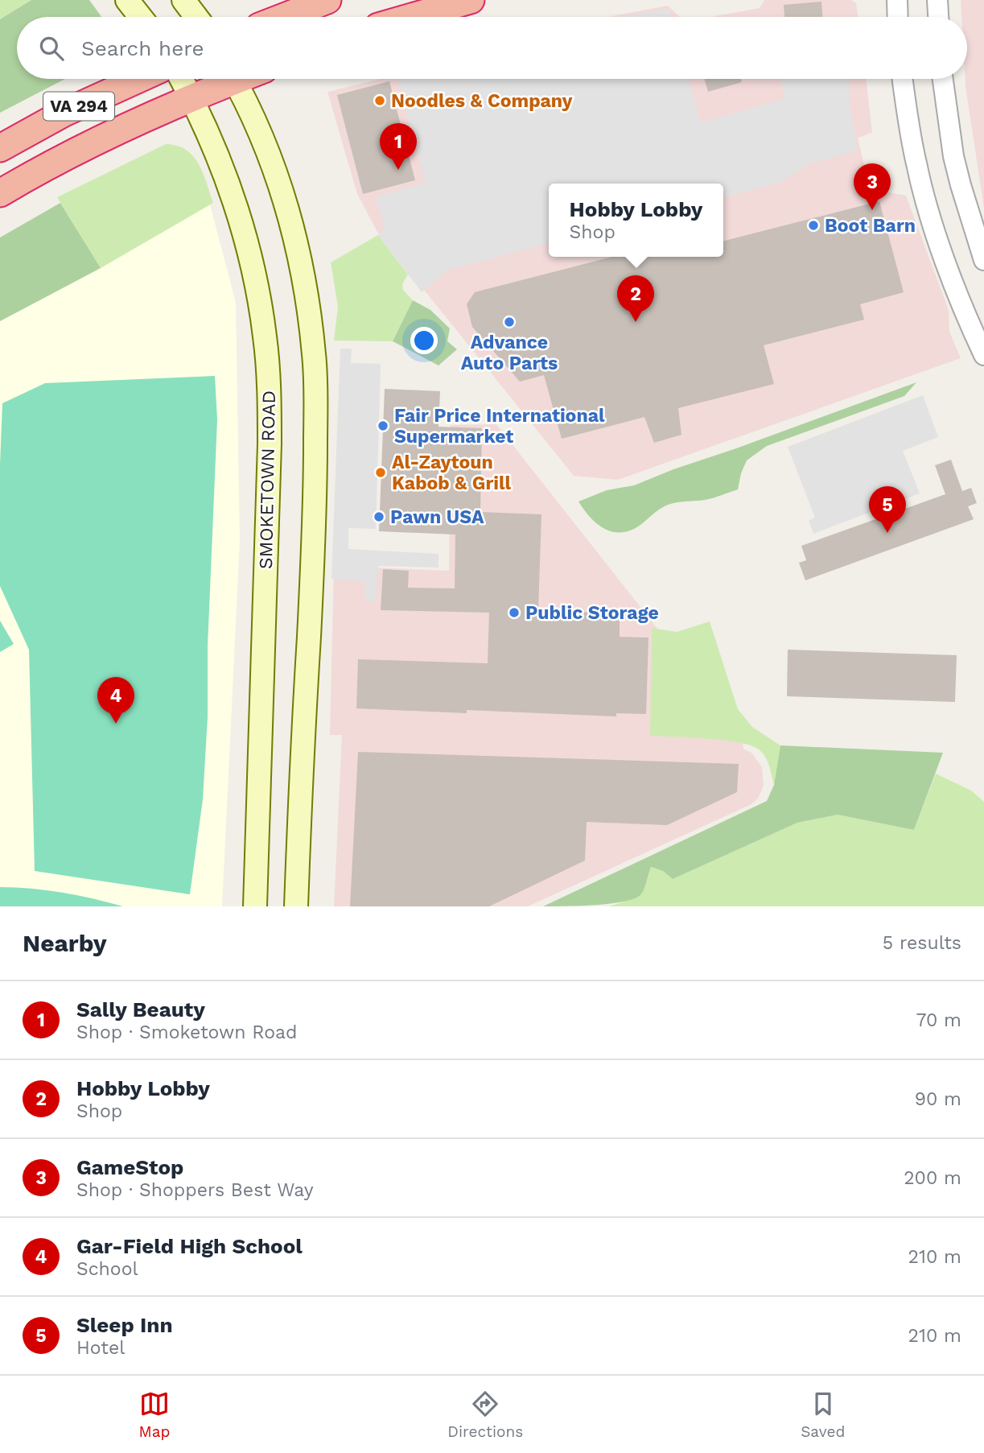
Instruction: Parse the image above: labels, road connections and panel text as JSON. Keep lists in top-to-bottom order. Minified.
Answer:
{"streets":{"highway":["VA 294"],"main road":["SMOKETOWN ROAD"]},"crossings":[["VA 294","SMOKETOWN ROAD"]],"places":["Noodles & Company","Boot Barn","Advance Auto Parts","Fair Price International Supermarket","Al-Zaytoun Kabob & Grill","Pawn USA","Public Storage"],"page":{"search":"Search here","pins":["1","3","2","5","4"],"popup":["Hobby Lobby","Shop"],"heading":["Nearby","5 results"],"list":[{"mark":"1","name":"Sally Beauty","note":"Shop · Smoketown Road","value":"70 m"},{"mark":"2","name":"Hobby Lobby","note":"Shop","value":"90 m"},{"mark":"3","name":"GameStop","note":"Shop · Shoppers Best Way","value":"200 m"},{"mark":"4","name":"Gar-Field High School","note":"School","value":"210 m"},{"mark":"5","name":"Sleep Inn","note":"Hotel","value":"210 m"}],"nav":["Map","Directions","Saved"]}}
